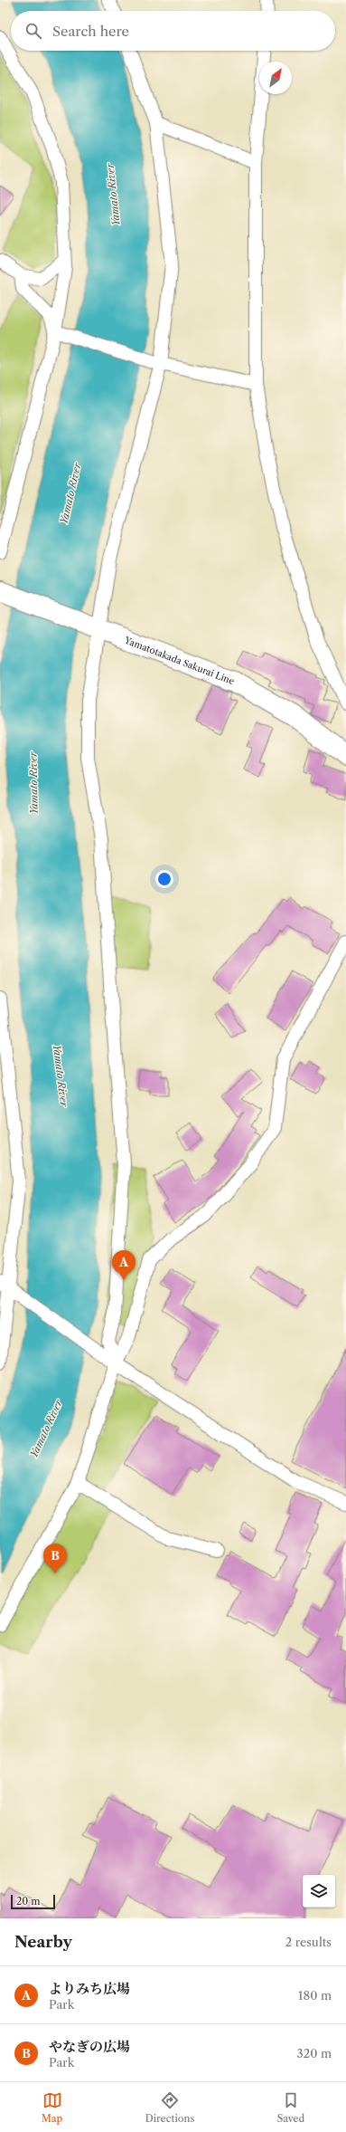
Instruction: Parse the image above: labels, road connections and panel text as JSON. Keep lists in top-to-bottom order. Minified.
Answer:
{"streets":{"main road":["Yamatotakada Sakurai Line"]},"water":["Yamato River"],"scale_bar":"20 m","north":"top right","page":{"search":"Search here","pins":["A","B"],"scale":"20 m","heading":["Nearby","2 results"],"list":[{"mark":"A","name":"よりみち広場","note":"Park","value":"180 m"},{"mark":"B","name":"やなぎの広場","note":"Park","value":"320 m"}],"nav":["Map","Directions","Saved"]}}
